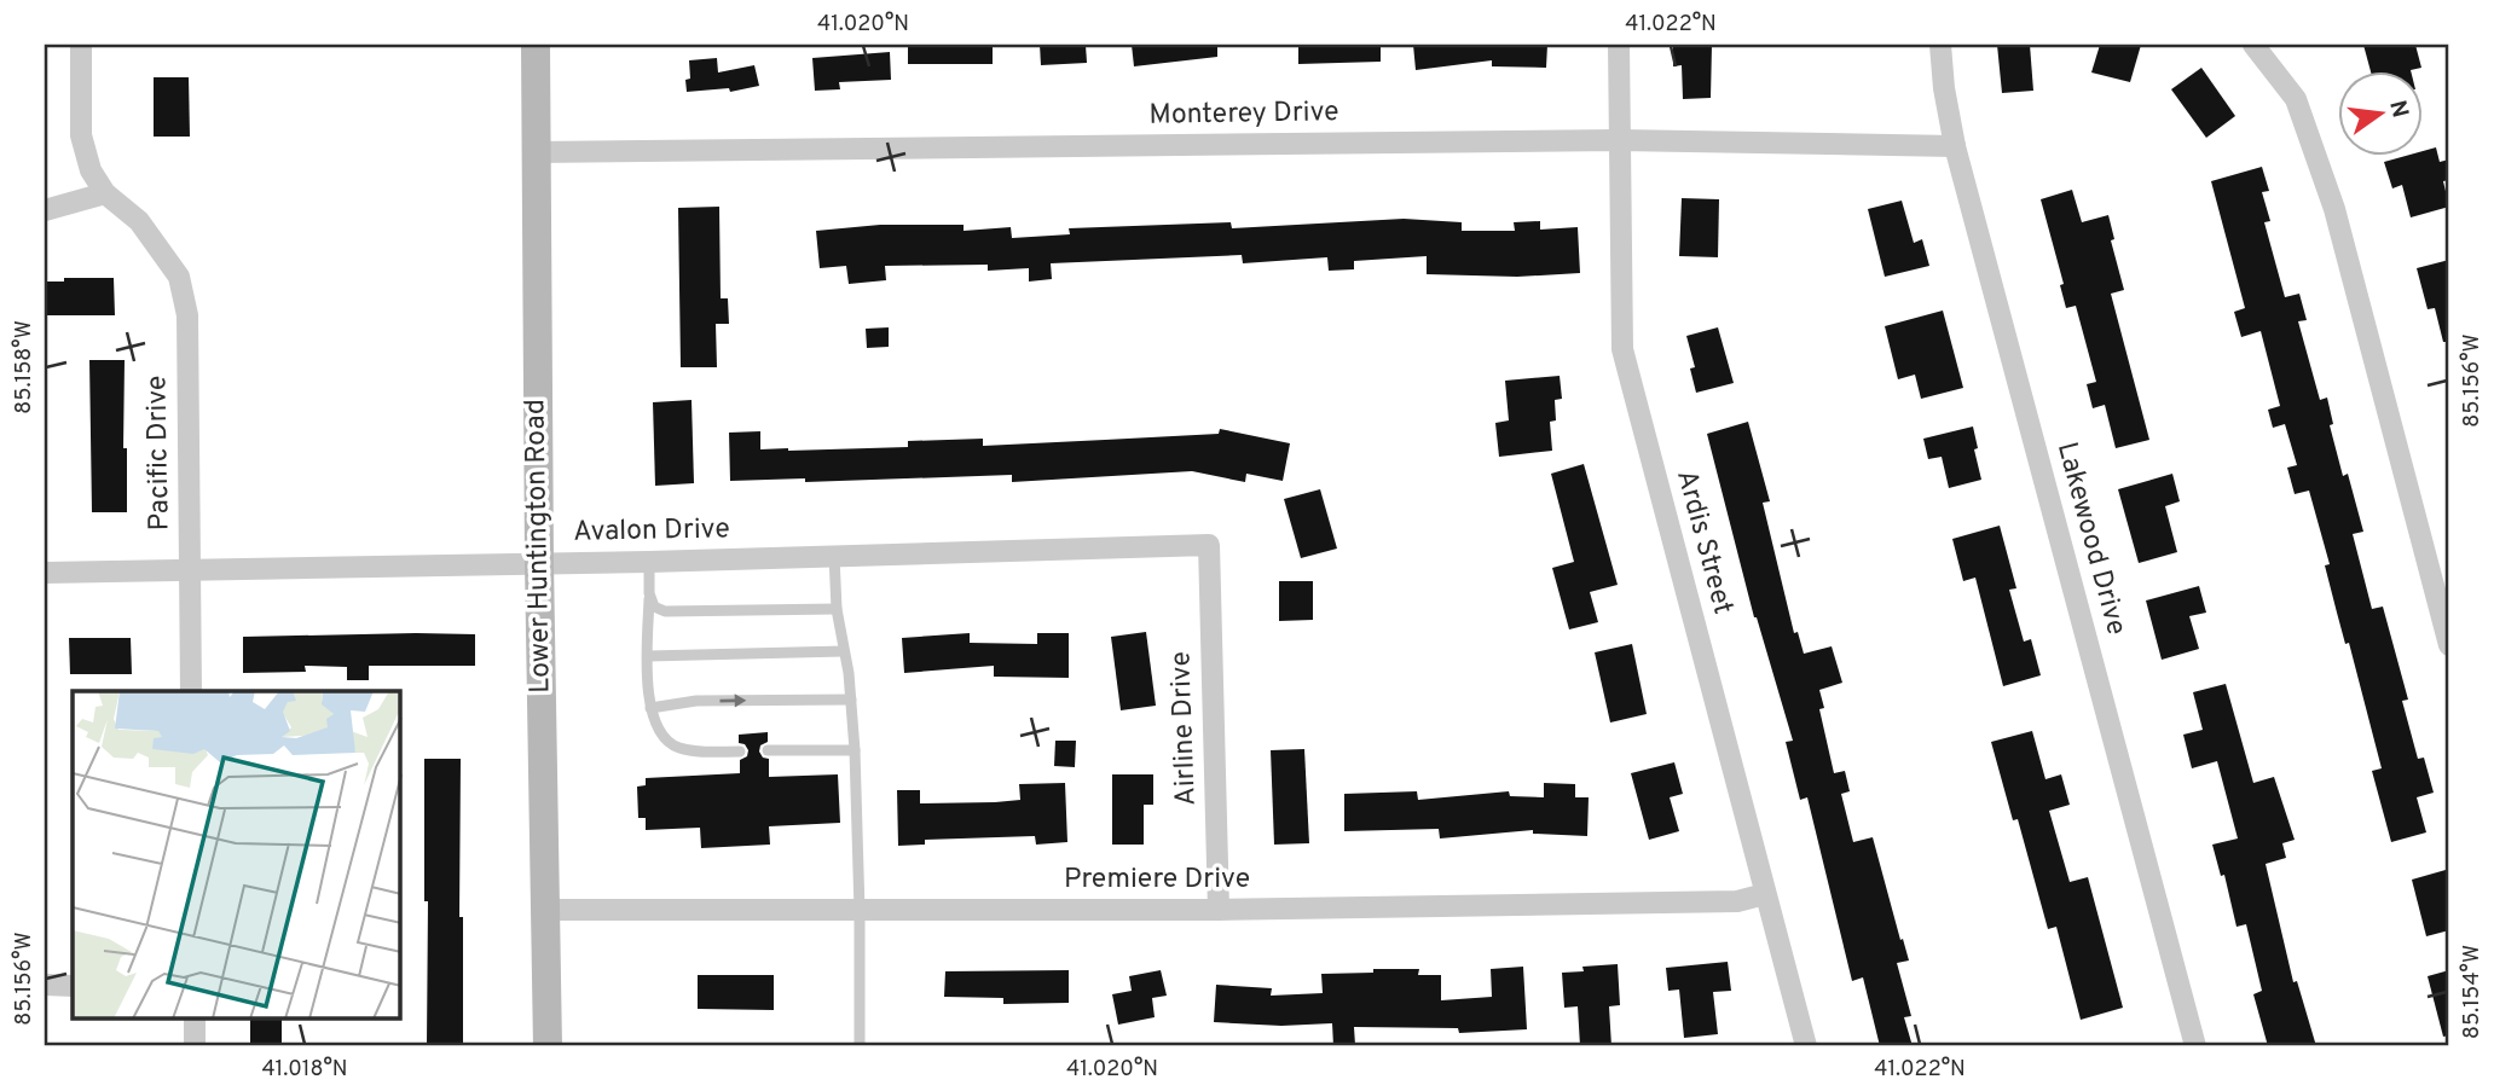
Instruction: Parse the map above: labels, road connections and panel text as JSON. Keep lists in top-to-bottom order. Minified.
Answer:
{"streets":{"main road":["Lower Huntington Road"],"street":["Monterey Drive","Pacific Drive","Avalon Drive","Lakewood Drive","Ardis Street","Airline Drive","Premiere Drive"]},"crossings":[["Monterey Drive","Lakewood Drive"],["Monterey Drive","Ardis Street"],["Monterey Drive","Lower Huntington Road"],["Pacific Drive","Avalon Drive"],["Avalon Drive","Lower Huntington Road"],["Avalon Drive","Airline Drive"],["Ardis Street","Premiere Drive"],["Lower Huntington Road","Premiere Drive"],["Airline Drive","Premiere Drive"]],"north":"right","coordinates":["41.020°N","41.022°N","85.158°W","85.156°W","85.154°W","41.018°N"]}
